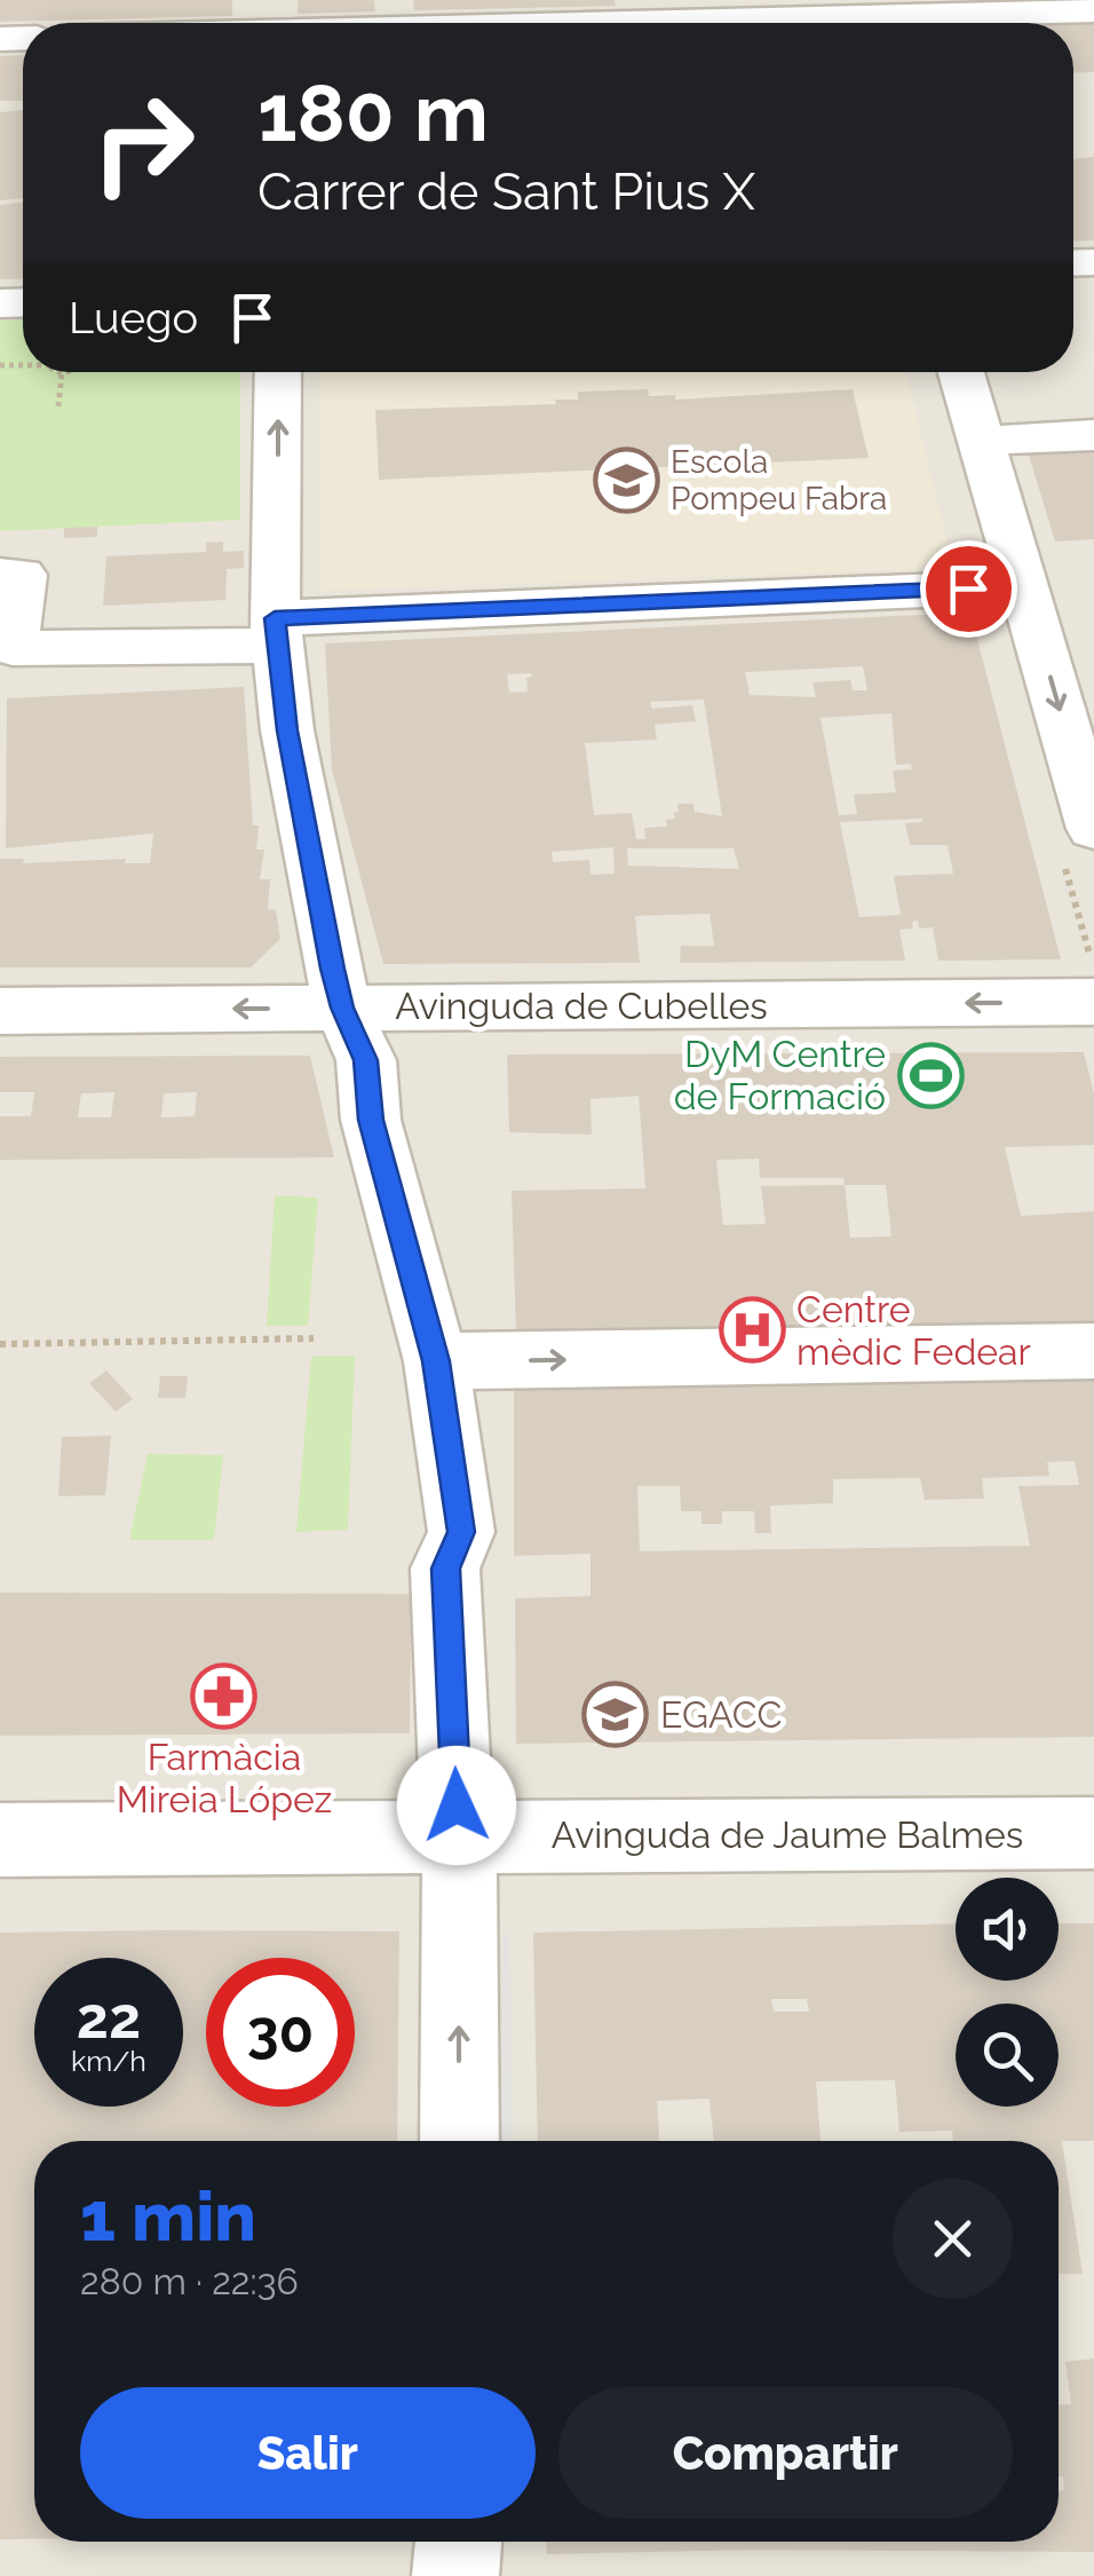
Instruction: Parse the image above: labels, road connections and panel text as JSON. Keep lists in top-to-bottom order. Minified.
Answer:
{"streets":{"street":["Avinguda de Cubelles","Avinguda de Jaume Balmes"]},"places":{"school or university":["Escola Pompeu Fabra","EGACC"],"sports":["DyM Centre de Formació"],"hospital":["Centre mèdic Fedear"],"pharmacy":["Farmàcia Mireia López"]},"page":{"turn":["180 m","Carrer de Sant Pius X"],"then":"Luego","speed":"22 km/h","limit":"30","heading":["1 min","280 m · 22:36"],"buttons":["Salir","Compartir"]}}
